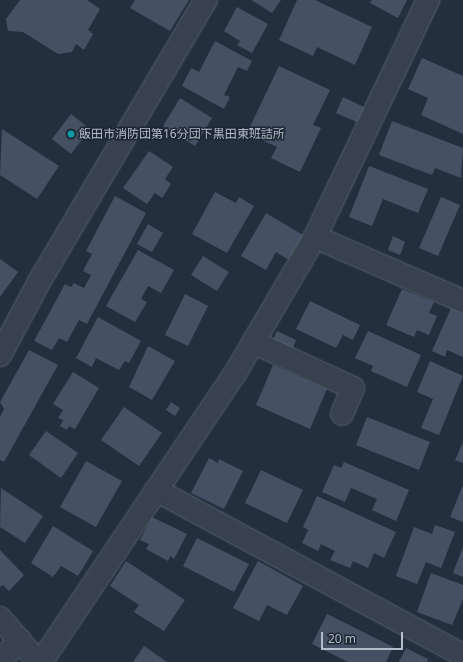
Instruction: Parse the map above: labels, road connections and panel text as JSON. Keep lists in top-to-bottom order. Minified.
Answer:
{"places":["飯田市消防団第16分団下黒田東班詰所"],"scale_bar":"20 m"}
